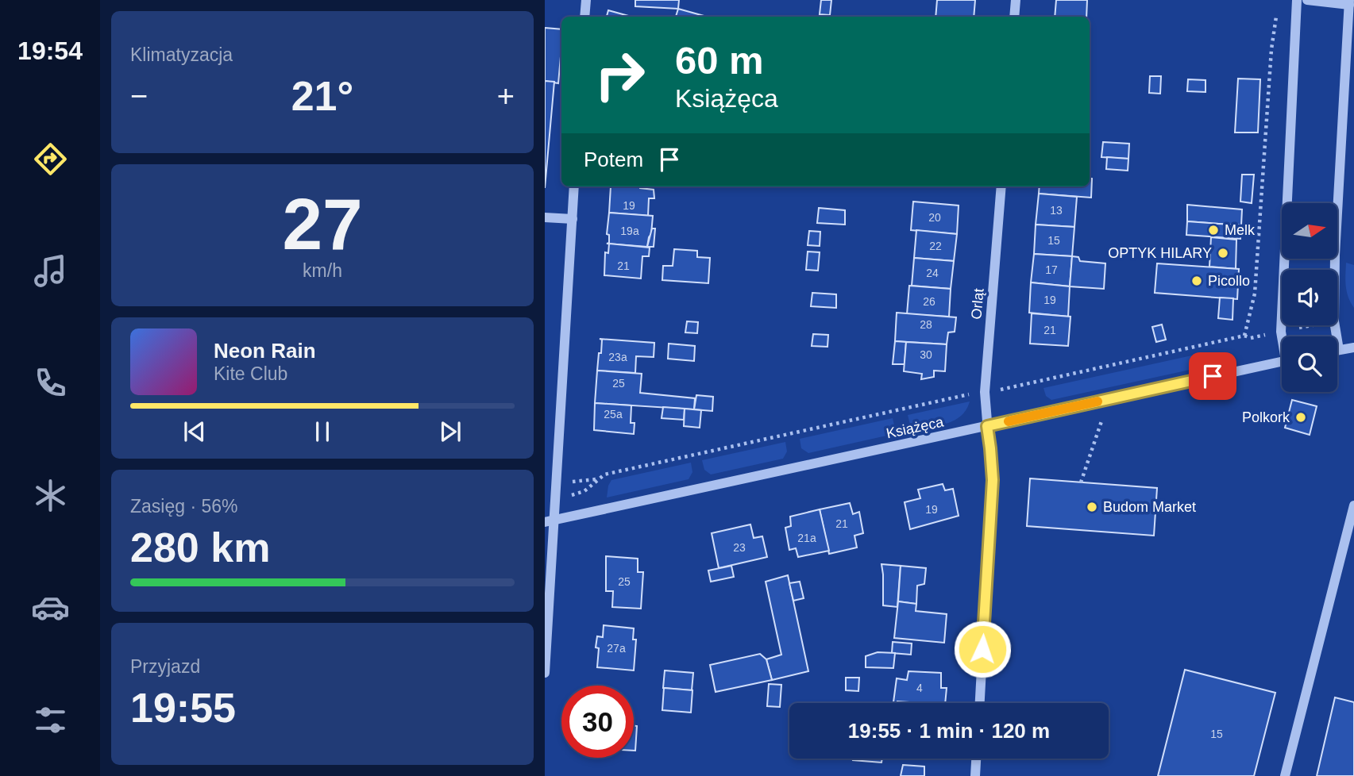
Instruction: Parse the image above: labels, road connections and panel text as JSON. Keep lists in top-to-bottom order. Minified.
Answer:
{"streets":{"street":["Orląt","Książęca"]},"crossings":[["Orląt","Książęca"]],"places":["Melk","OPTYK HILARY","Picollo","Polkork","Budom Market"],"house_numbers":["19","13","20","19a","15","22","21","17","24","19","26","28","21","30","23a","25","25a","19","21","21a","23","25","27a","4","15"],"north":"right","page":{"tabs":"19:54","tile":["Klimatyzacja",["27","km/h"],["Zasięg · 56%","280 km"],["Przyjazd","19:55"]],"turn":["60 m","Książęca"],"heat":["−","21°","+"],"then":"Potem","song":["Neon Rain","Kite Club"],"limit":"30","trip":"19:55 · 1 min · 120 m"}}
